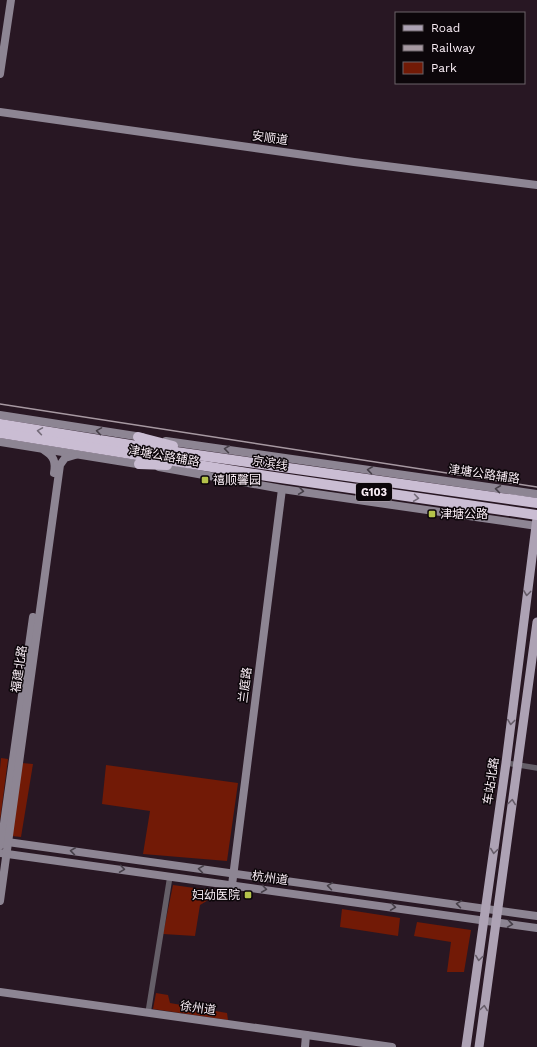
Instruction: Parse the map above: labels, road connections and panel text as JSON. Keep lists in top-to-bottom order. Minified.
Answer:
{"streets":{"highway":["京滨线","G103"],"main road":["车站北路"],"street":["安顺道","津塘公路辅路","福建北路","兰庭路","杭州道","徐州道"]},"crossings":[["津塘公路辅路","京滨线"],["津塘公路辅路","G103"],["津塘公路辅路","福建北路"],["津塘公路辅路","兰庭路"],["津塘公路辅路","车站北路"],["京滨线","G103"],["京滨线","车站北路"],["福建北路","杭州道"],["兰庭路","杭州道"],["车站北路","杭州道"]],"places":{"transit":["禧顺馨园","津塘公路","妇幼医院"]},"legend":["Road","Railway","Park"]}
